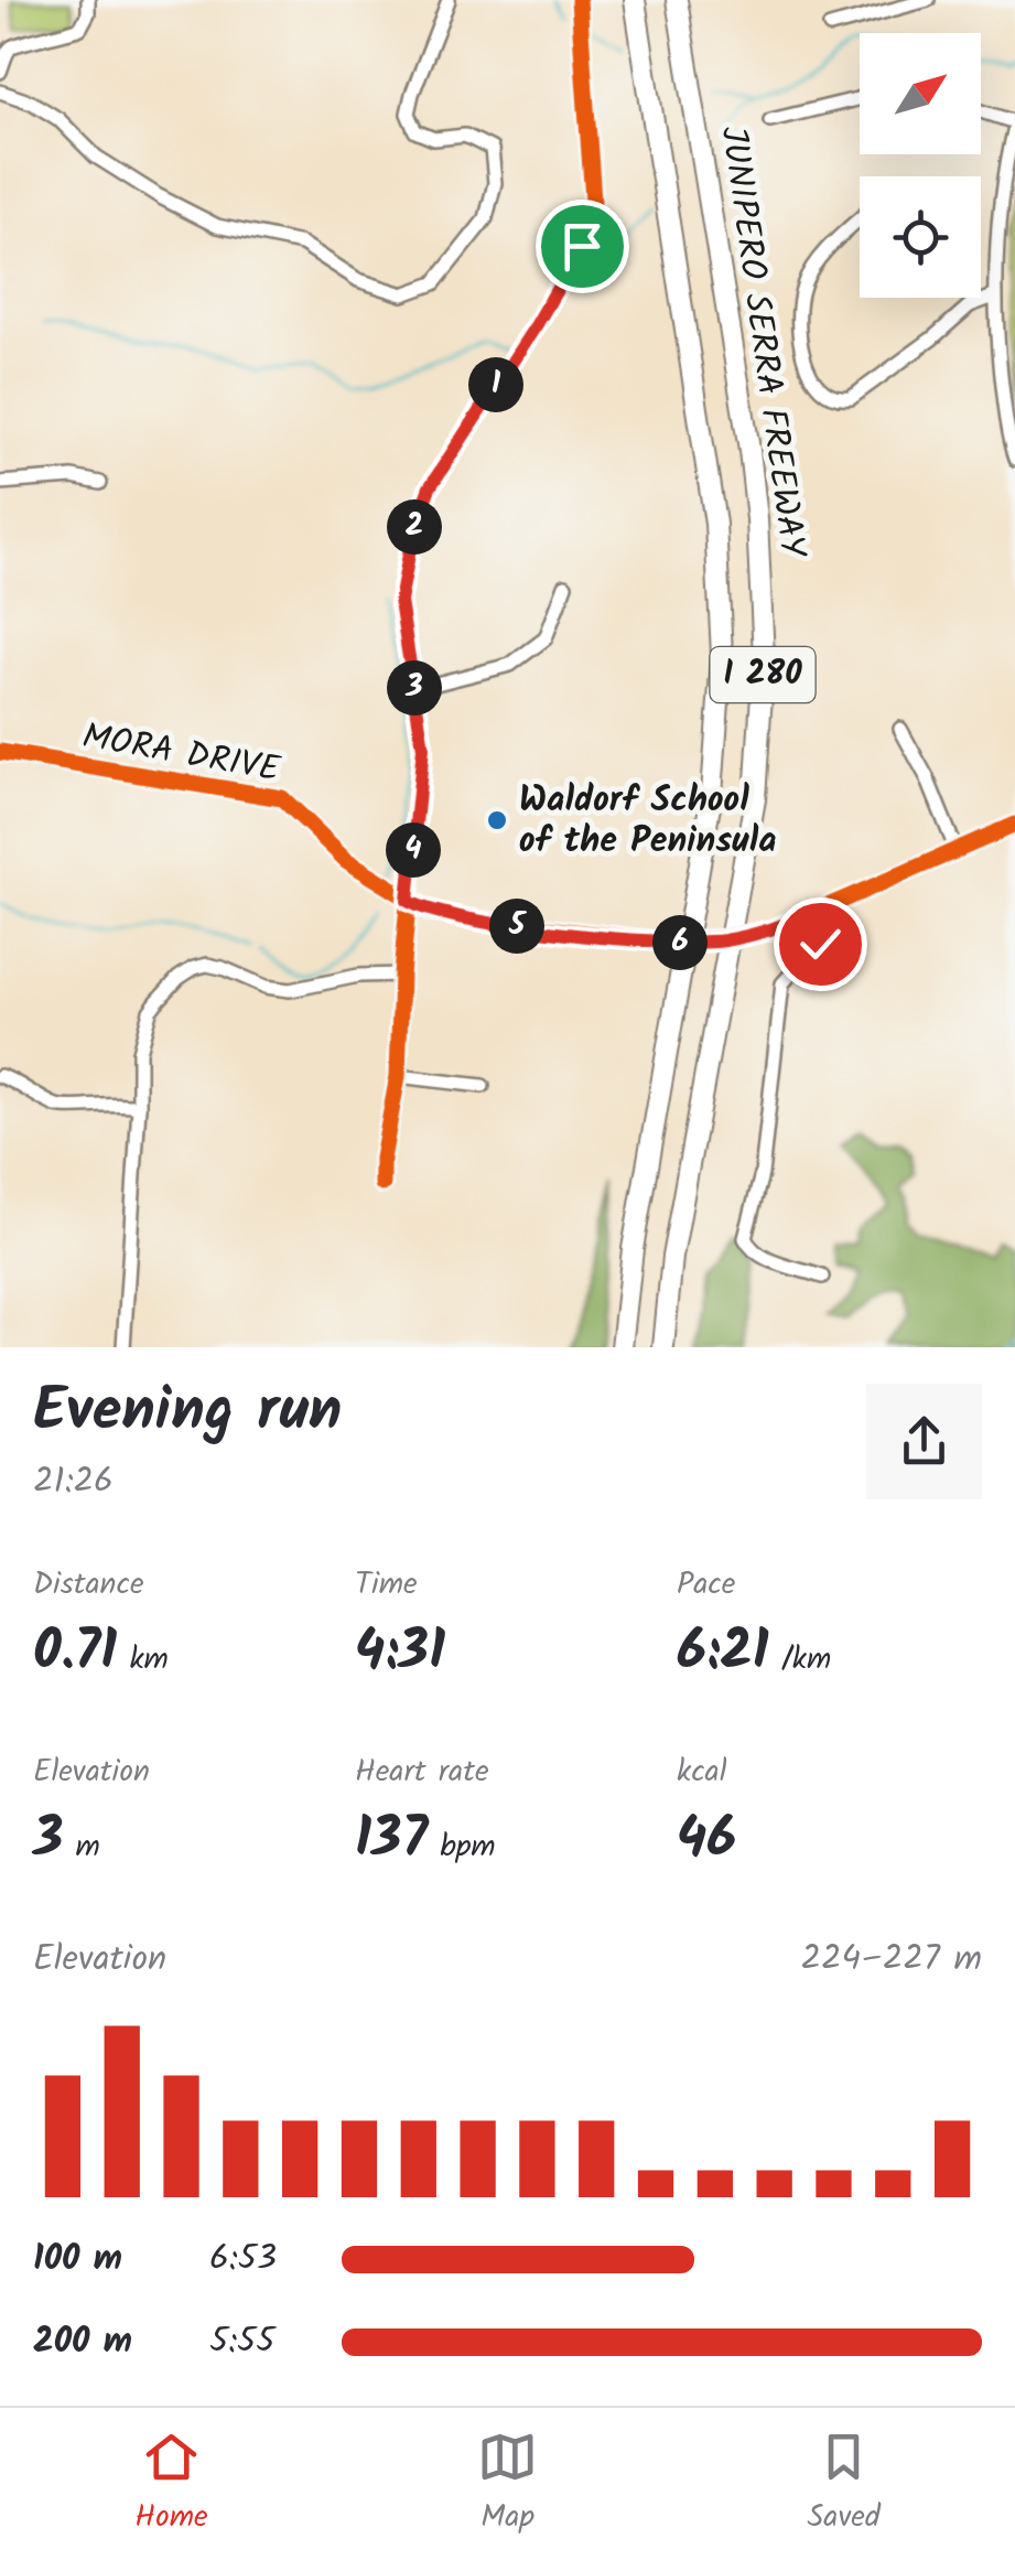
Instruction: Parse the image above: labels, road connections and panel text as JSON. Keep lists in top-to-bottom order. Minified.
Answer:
{"streets":{"highway":["JUNIPERO SERRA FREEWAY","I 280"],"street":["MORA DRIVE"]},"places":["Waldorf School of the Peninsula"],"north":"top right","page":{"pins":["1","2","3","4","5","6"],"heading":["Evening run","21:26"],"stats":[["Distance","0.71 km"],["Time","4:31"],["Pace","6:21 /km"],["Elevation","3 m"],["Heart rate","137 bpm"],["kcal","46"]],"chart":["Elevation","224–227 m"],"list":[{"name":"100 m","note":"6:53"},{"name":"200 m","note":"5:55"}],"tabs":["Home","Map","Saved"]}}
